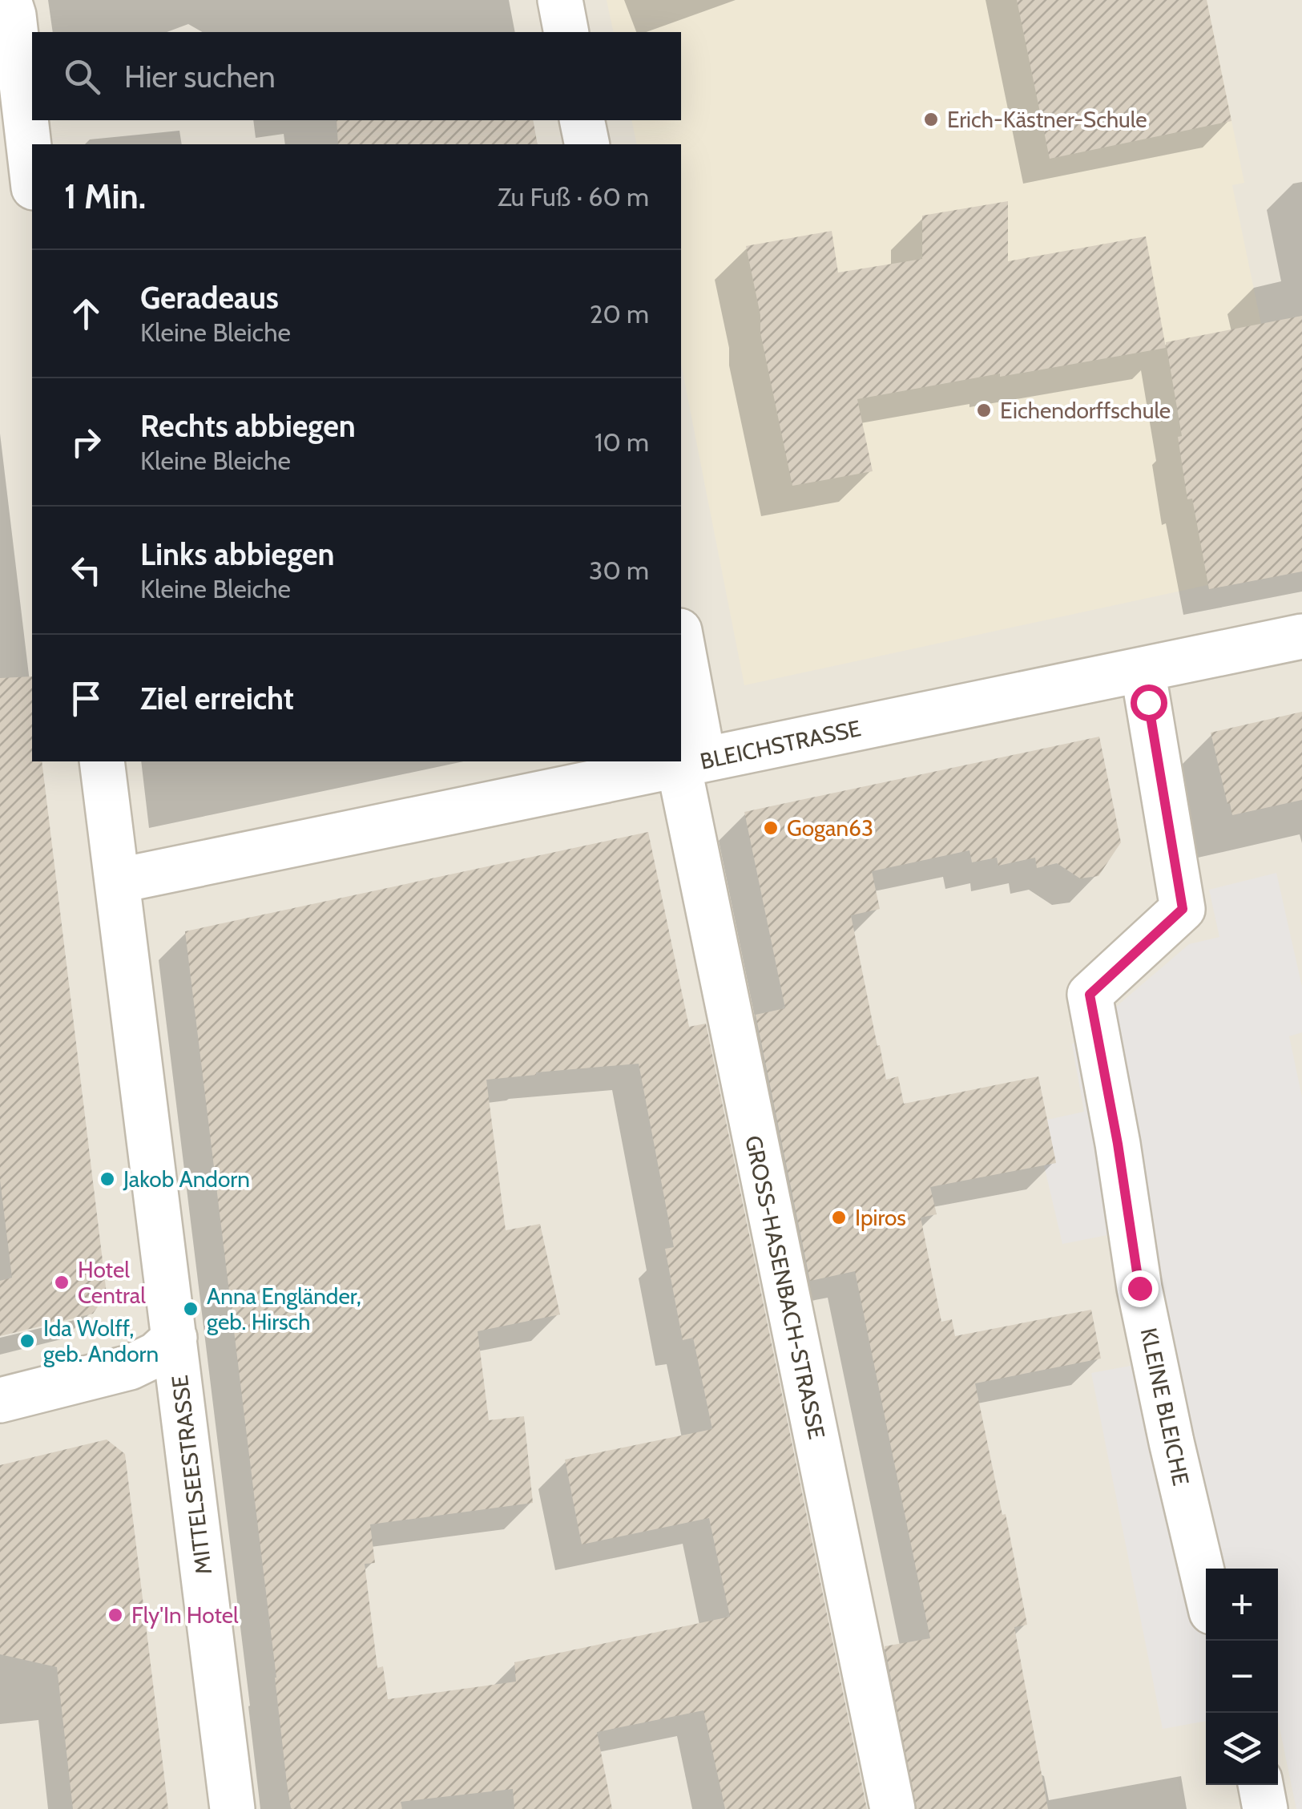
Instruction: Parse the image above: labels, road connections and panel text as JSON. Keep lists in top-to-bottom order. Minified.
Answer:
{"streets":{"street":["BLEICHSTRASSE","GROSS-HASENBACH-STRASSE","KLEINE BLEICHE","MITTELSEESTRASSE"]},"crossings":[["BLEICHSTRASSE","GROSS-HASENBACH-STRASSE"],["BLEICHSTRASSE","KLEINE BLEICHE"],["BLEICHSTRASSE","MITTELSEESTRASSE"]],"places":["Erich-Kästner-Schule","Eichendorffschule","Gogan63","Jakob Andorn","Ipiros","Hotel Central","Anna Engländer, geb. Hirsch","Ida Wolff, geb. Andorn","Fly'In Hotel"],"page":{"search":"Hier suchen","heading":["1 Min.","Zu Fuß · 60 m"],"list":[["Geradeaus","Kleine Bleiche","20 m"],["Rechts abbiegen","Kleine Bleiche","10 m"],["Links abbiegen","Kleine Bleiche","30 m"],"Ziel erreicht"],"map_buttons":["+","−"]}}
